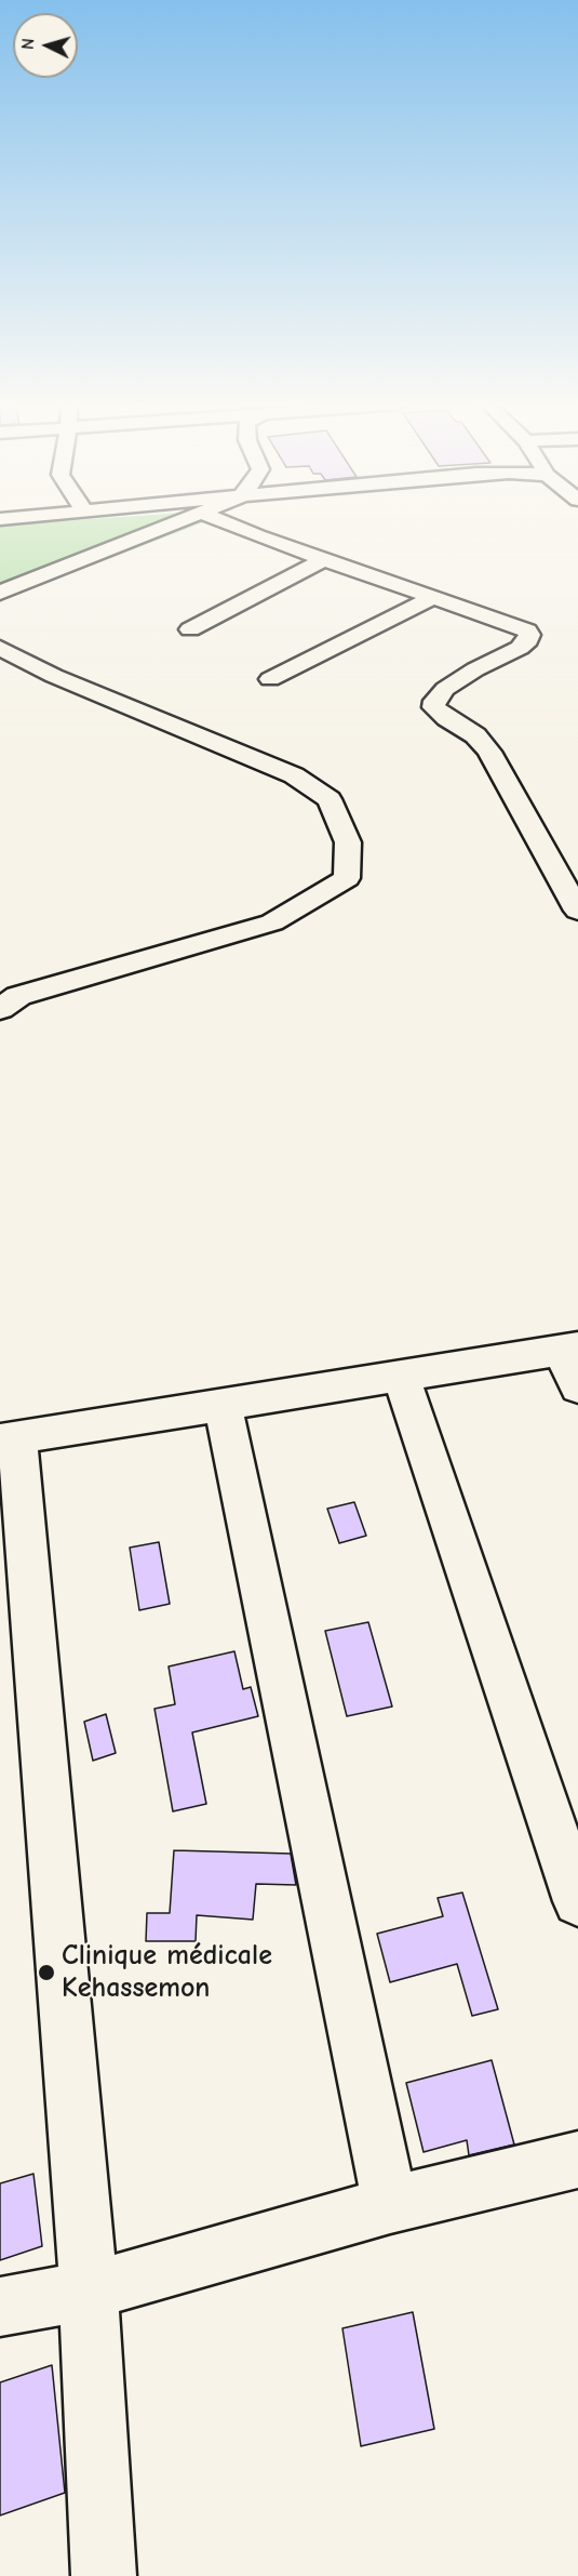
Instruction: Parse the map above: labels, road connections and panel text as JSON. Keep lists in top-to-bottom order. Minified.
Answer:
{"places":["Clinique médicale Kehassemon"],"north":"left"}
